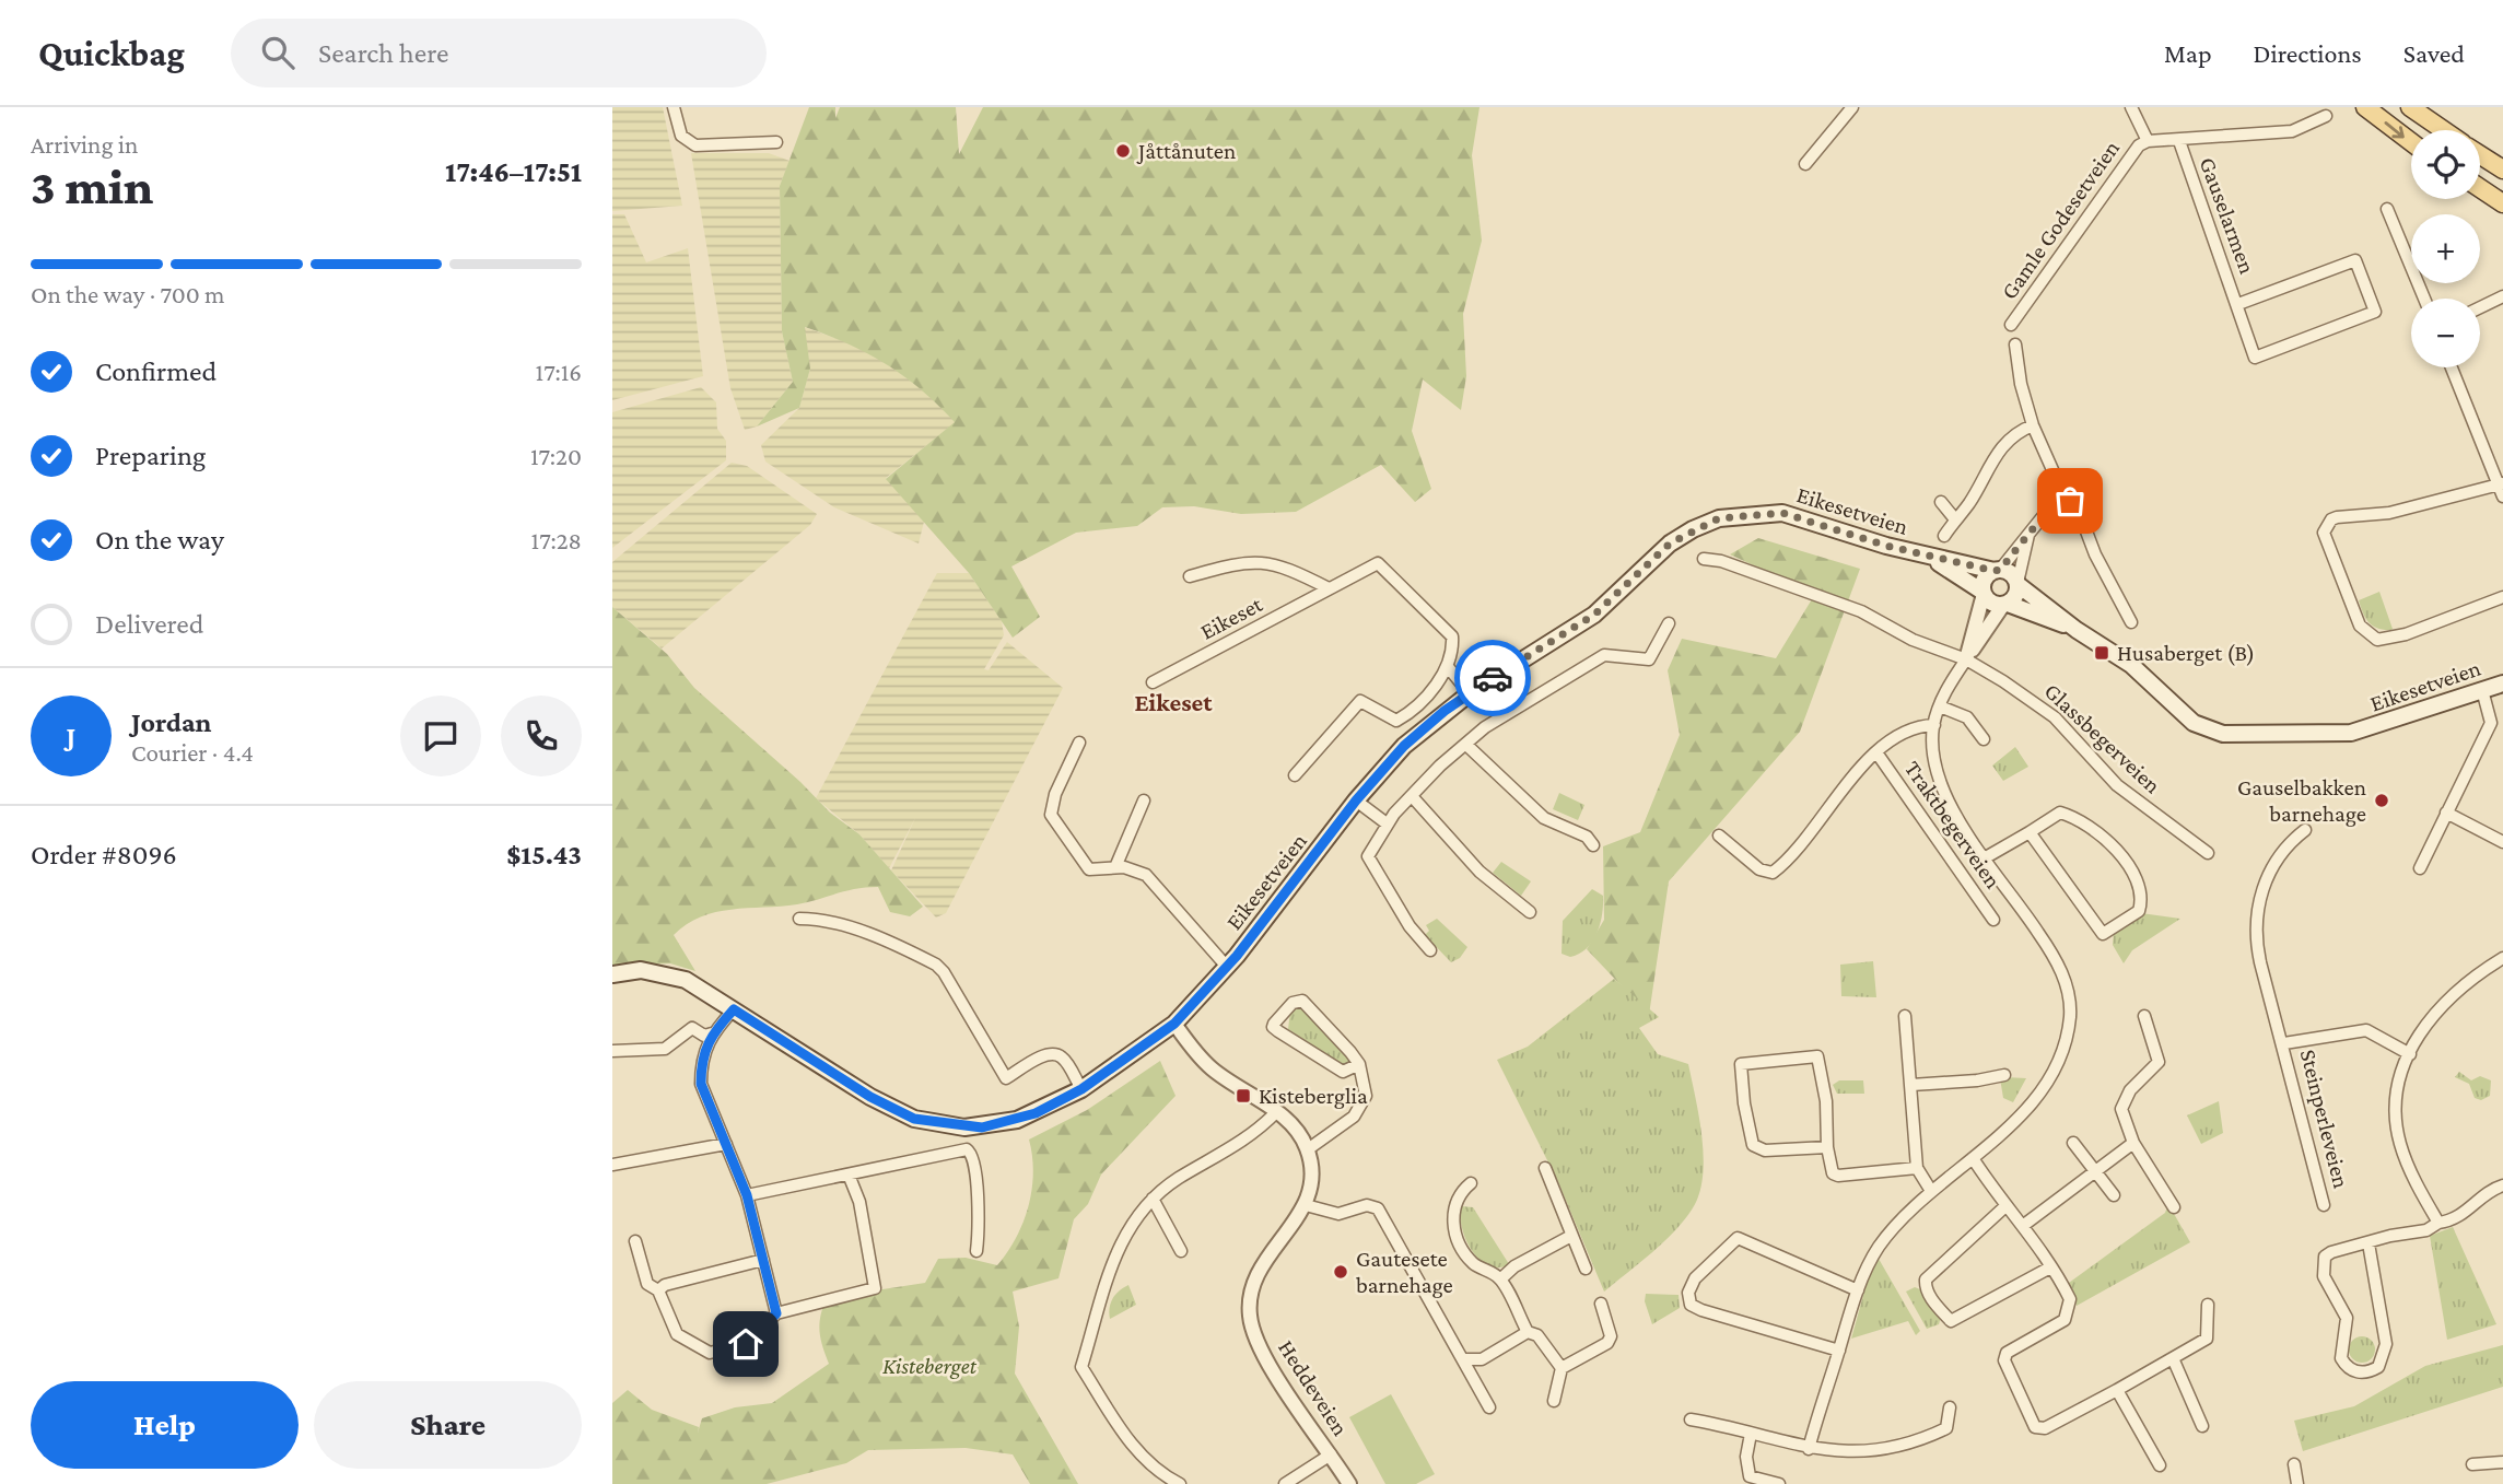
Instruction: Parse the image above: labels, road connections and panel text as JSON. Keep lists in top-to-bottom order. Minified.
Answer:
{"streets":{"main road":["Eikesetveien"],"street":["Gauselarmen","Gamle Godesetveien","Eikeset","Glassbegerveien","Traktbegerveien","Steinperleveien","Heddeveien"]},"crossings":[["Gauselarmen","Gamle Godesetveien"]],"districts":["Eikeset"],"parks":["Kisteberget"],"places":{"other":["Jåttånuten","Gauselbakken barnehage","Gautesete barnehage"],"transit":["Husaberget (B)","Kisteberglia"]},"page":{"header":"Quickbag","search":"Search here","nav":["Map","Directions","Saved"],"heading":["3 min","Arriving in","17:46–17:51"],"panel":["Jordan","Courier · 4.4","Order #8096","$15.43"],"map_buttons":["+","−"],"bar":"On the way · 700 m","list":[["Confirmed","17:16"],["Preparing","17:20"],["On the way","17:28"],"Delivered"],"round":"J","buttons":["Help","Share"]}}
